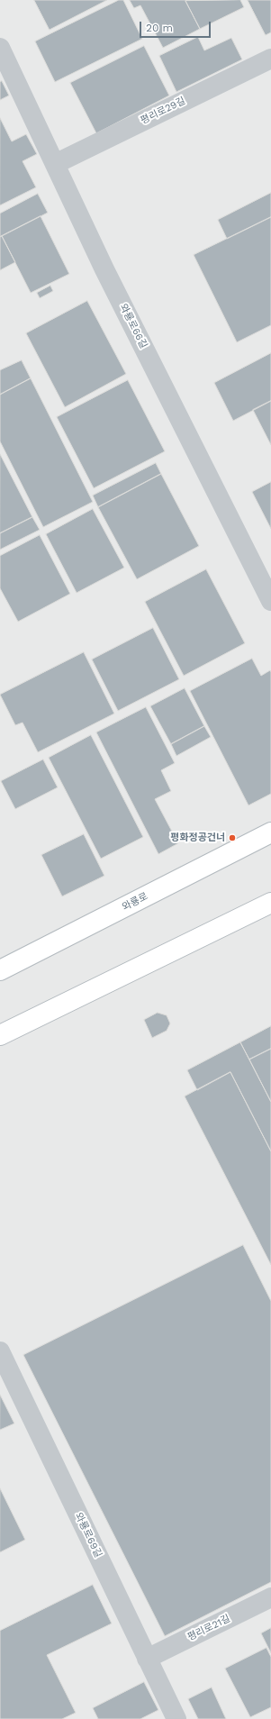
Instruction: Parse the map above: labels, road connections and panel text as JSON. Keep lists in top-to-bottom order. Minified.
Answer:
{"streets":{"main road":["와룡로"],"street":["평리로29길","와룡로66길","와룡로69길","평리로21길"]},"crossings":[["평리로29길","와룡로66길"],["와룡로69길","평리로21길"]],"places":["평화정공건너"],"scale_bar":"20 m"}
